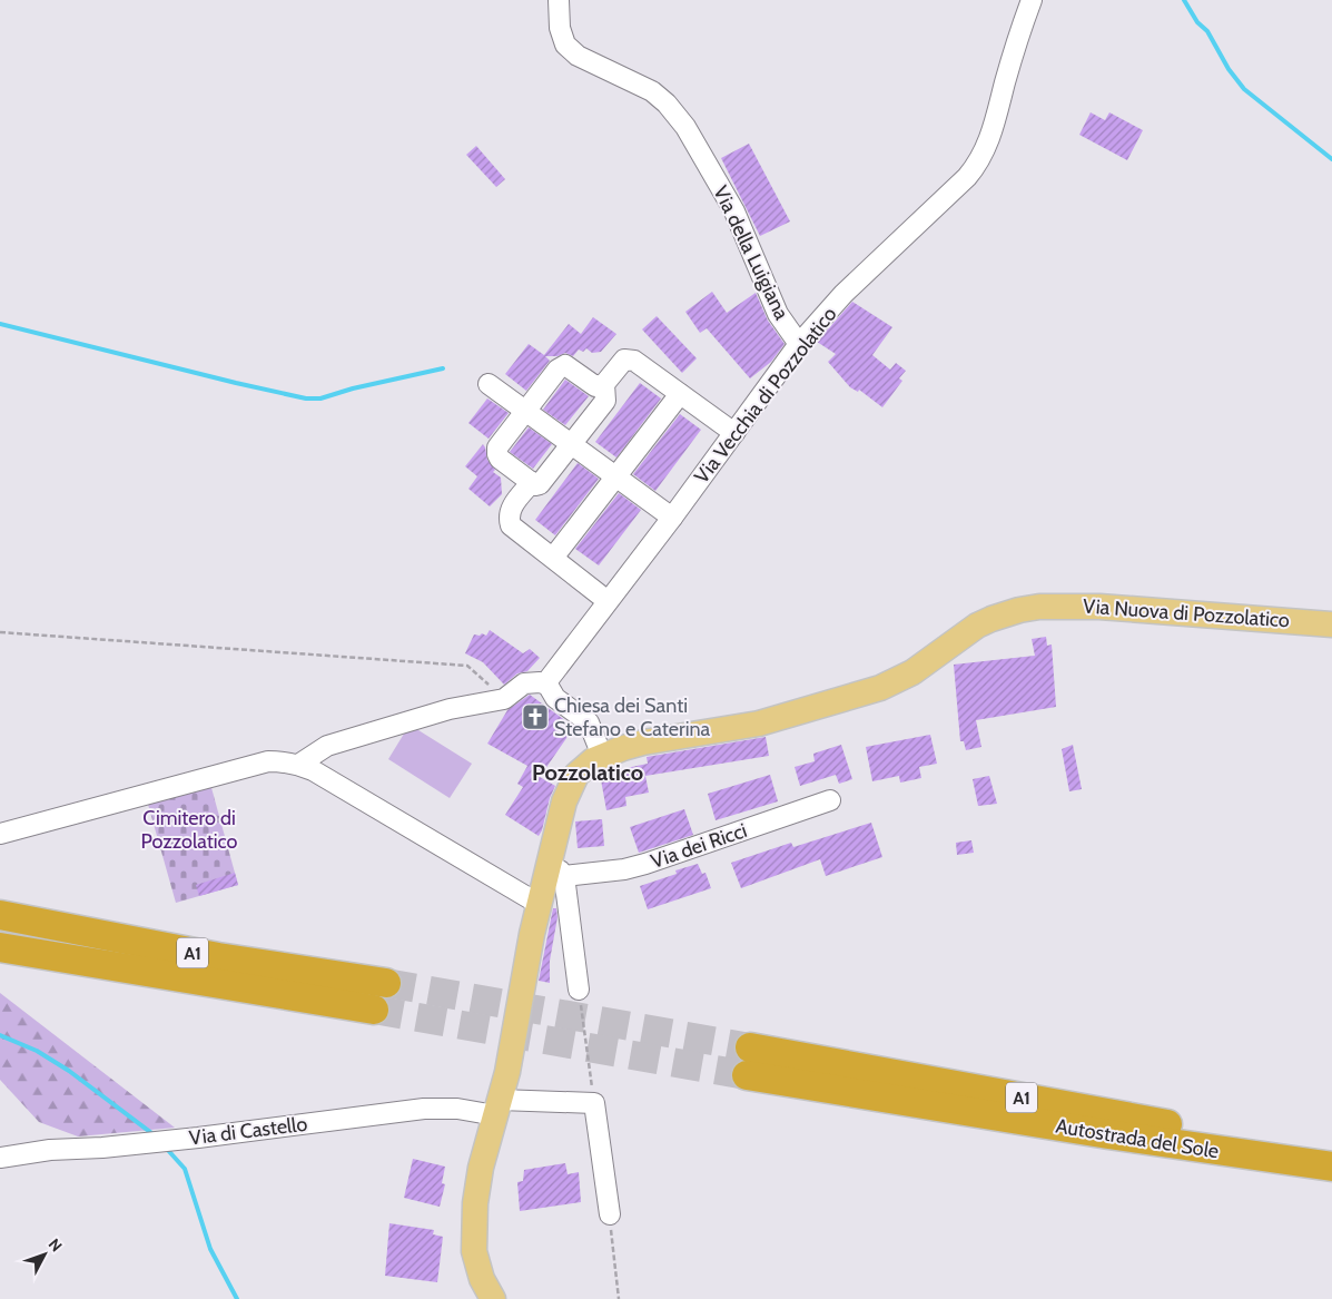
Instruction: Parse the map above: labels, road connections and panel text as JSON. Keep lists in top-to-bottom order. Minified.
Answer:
{"streets":{"highway":["A1","Autostrada del Sole"],"main road":["Via Nuova di Pozzolatico"],"street":["Via della Luigiana","Via Vecchia di Pozzolatico","Via dei Ricci","Via di Castello"]},"crossings":[["Via della Luigiana","Via Vecchia di Pozzolatico"],["Via Nuova di Pozzolatico","Via dei Ricci"],["Via Nuova di Pozzolatico","Via di Castello"]],"districts":["Pozzolatico"],"parks":["Cimitero di Pozzolatico"],"places":{"church":["Chiesa dei Santi Stefano e Caterina"]},"north":"top right"}
